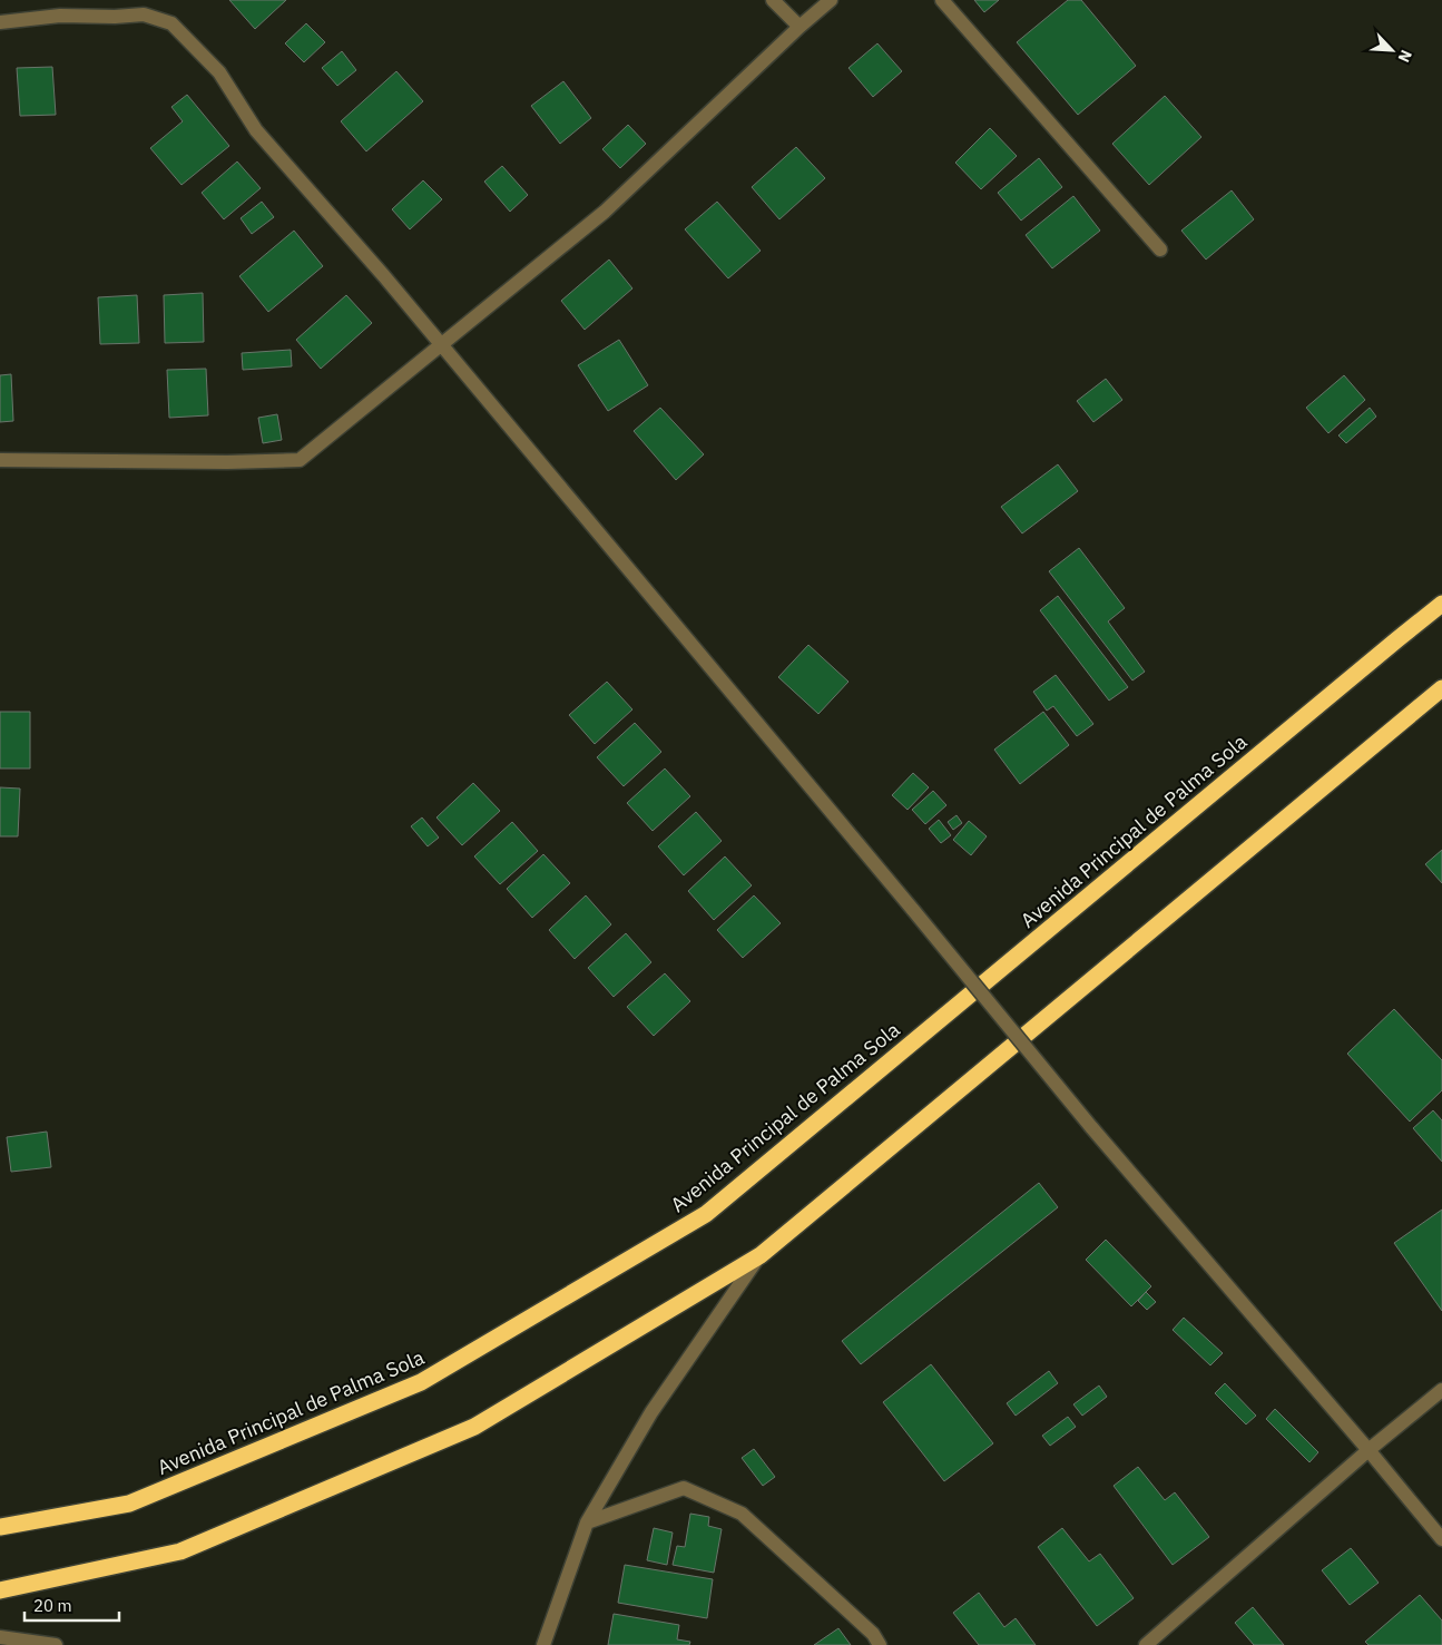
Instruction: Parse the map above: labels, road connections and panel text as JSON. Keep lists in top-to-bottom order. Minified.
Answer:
{"streets":{"highway":["Avenida Principal de Palma Sola"]},"scale_bar":"20 m","north":"bottom right"}
